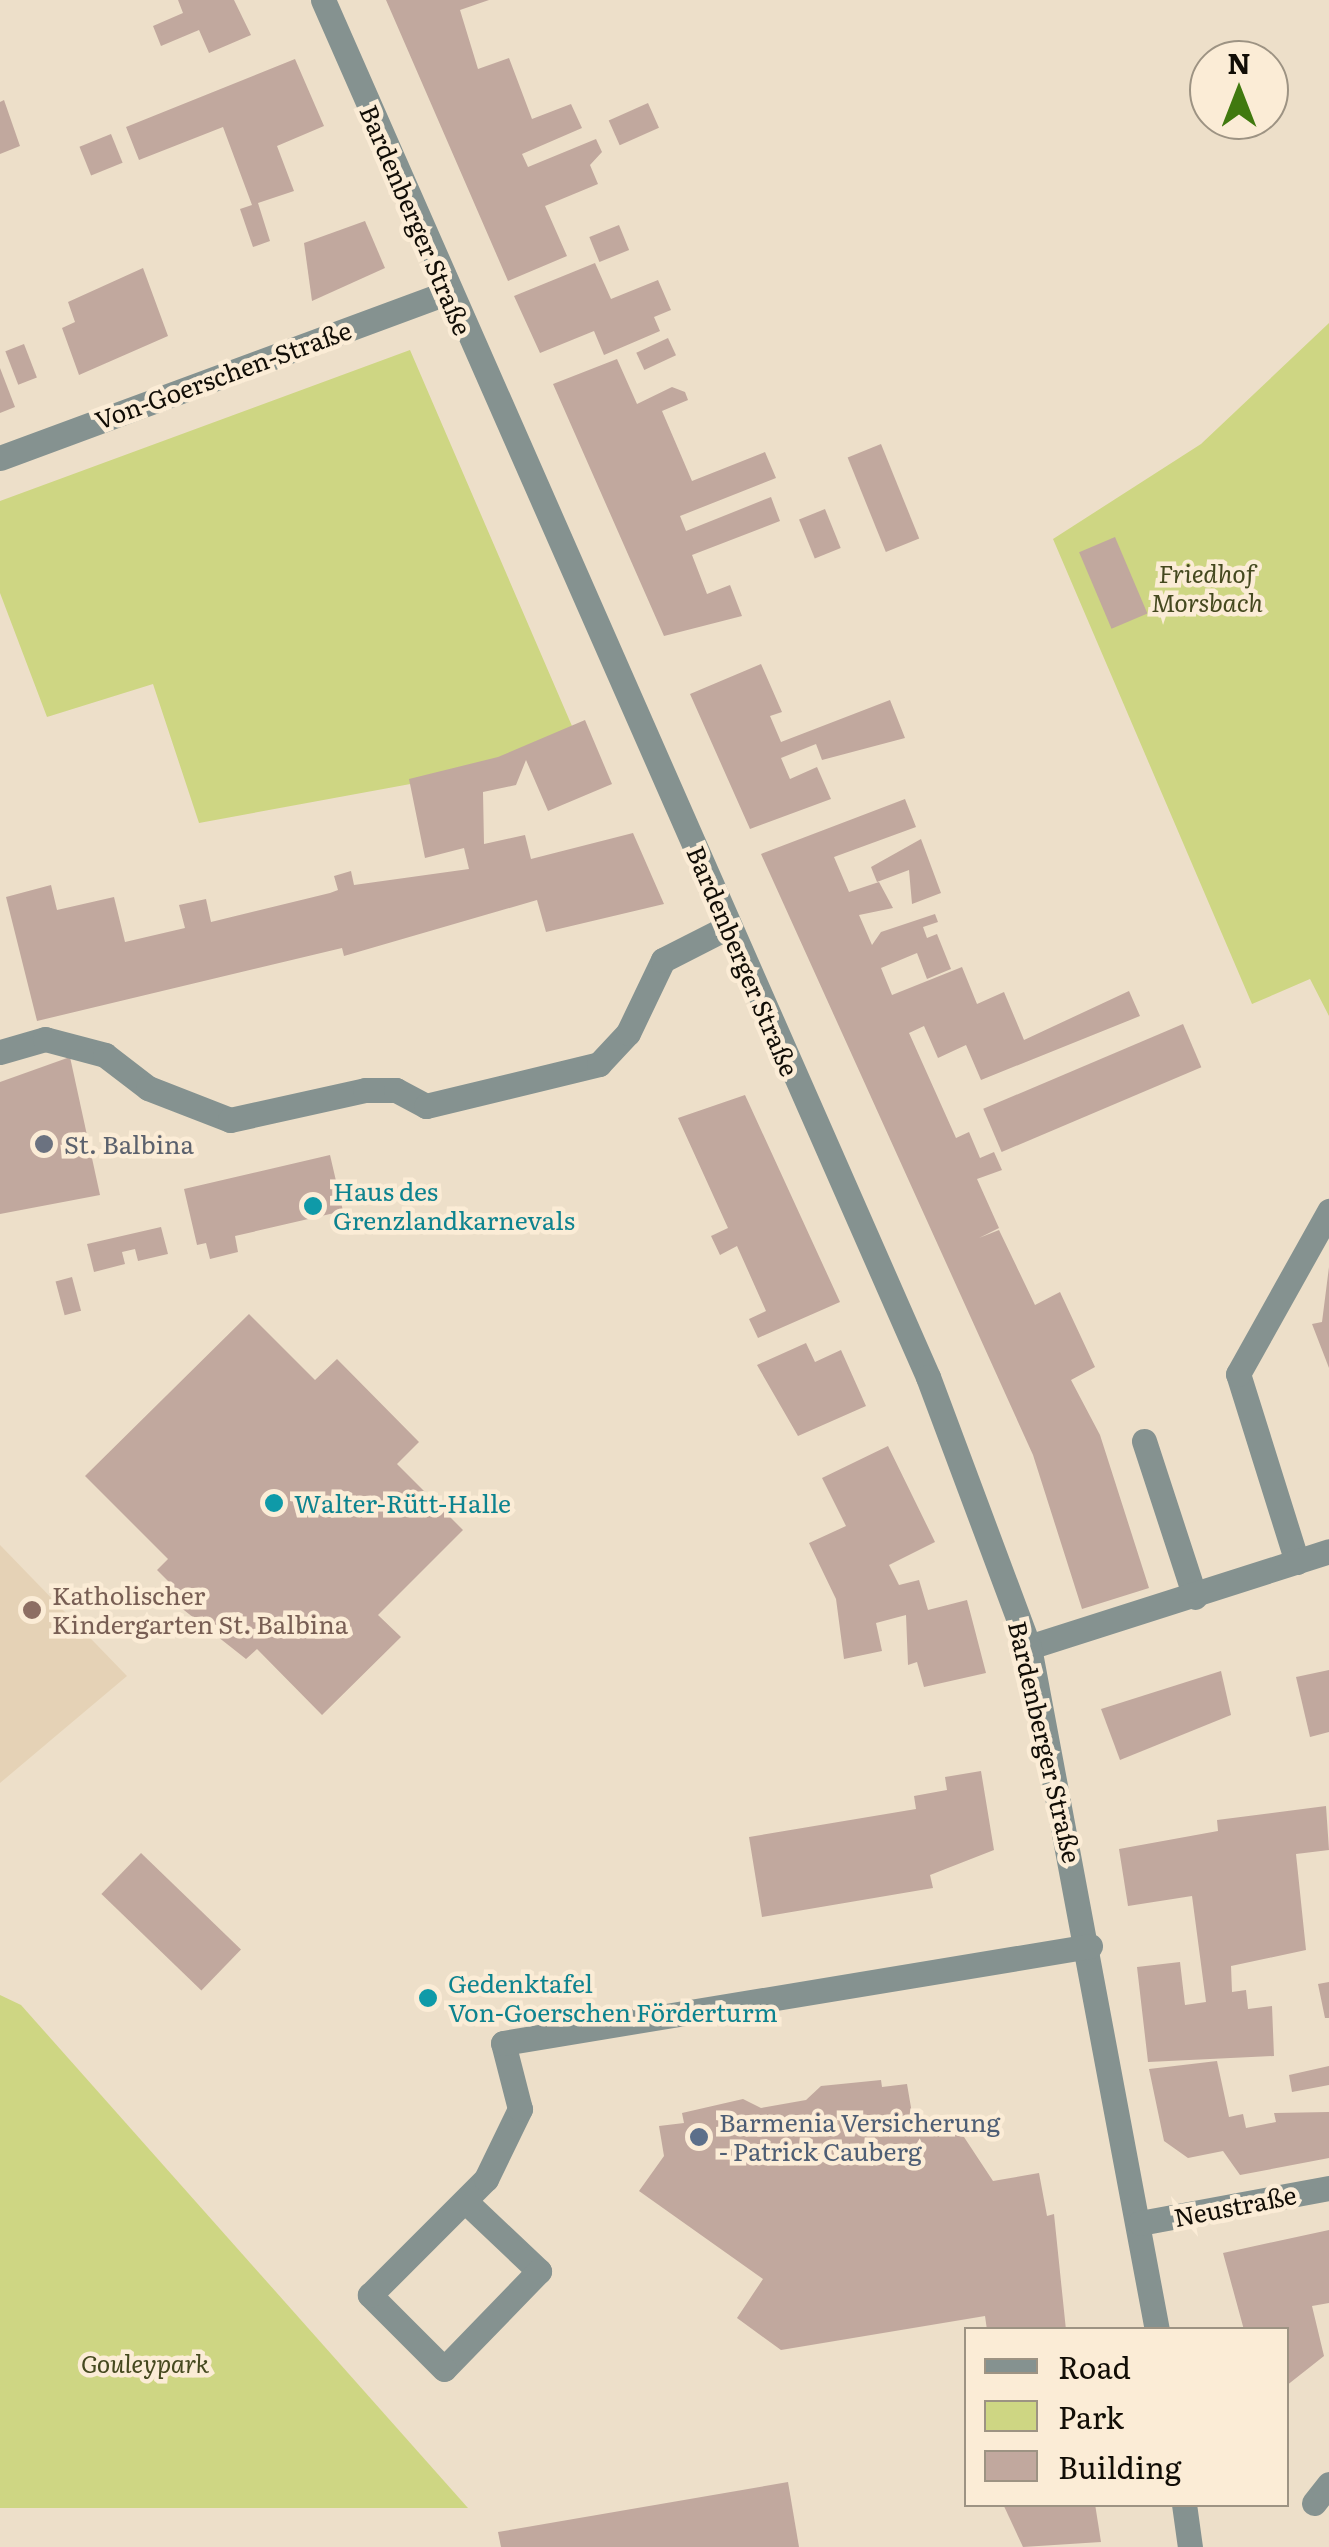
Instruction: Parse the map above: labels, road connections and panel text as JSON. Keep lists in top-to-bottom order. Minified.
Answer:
{"streets":{"street":["Bardenberger Straße","Von-Goerschen-Straße","Neustraße"]},"crossings":[["Bardenberger Straße","Von-Goerschen-Straße"],["Bardenberger Straße","Neustraße"]],"parks":["Friedhof Morsbach","Gouleypark"],"places":["St. Balbina","Haus des Grenzlandkarnevals","Walter-Rütt-Halle","Katholischer Kindergarten St. Balbina","Gedenktafel Von-Goerschen Förderturm","Barmenia Versicherung - Patrick Cauberg"],"legend":["Road","Park","Building"],"north":"top"}
